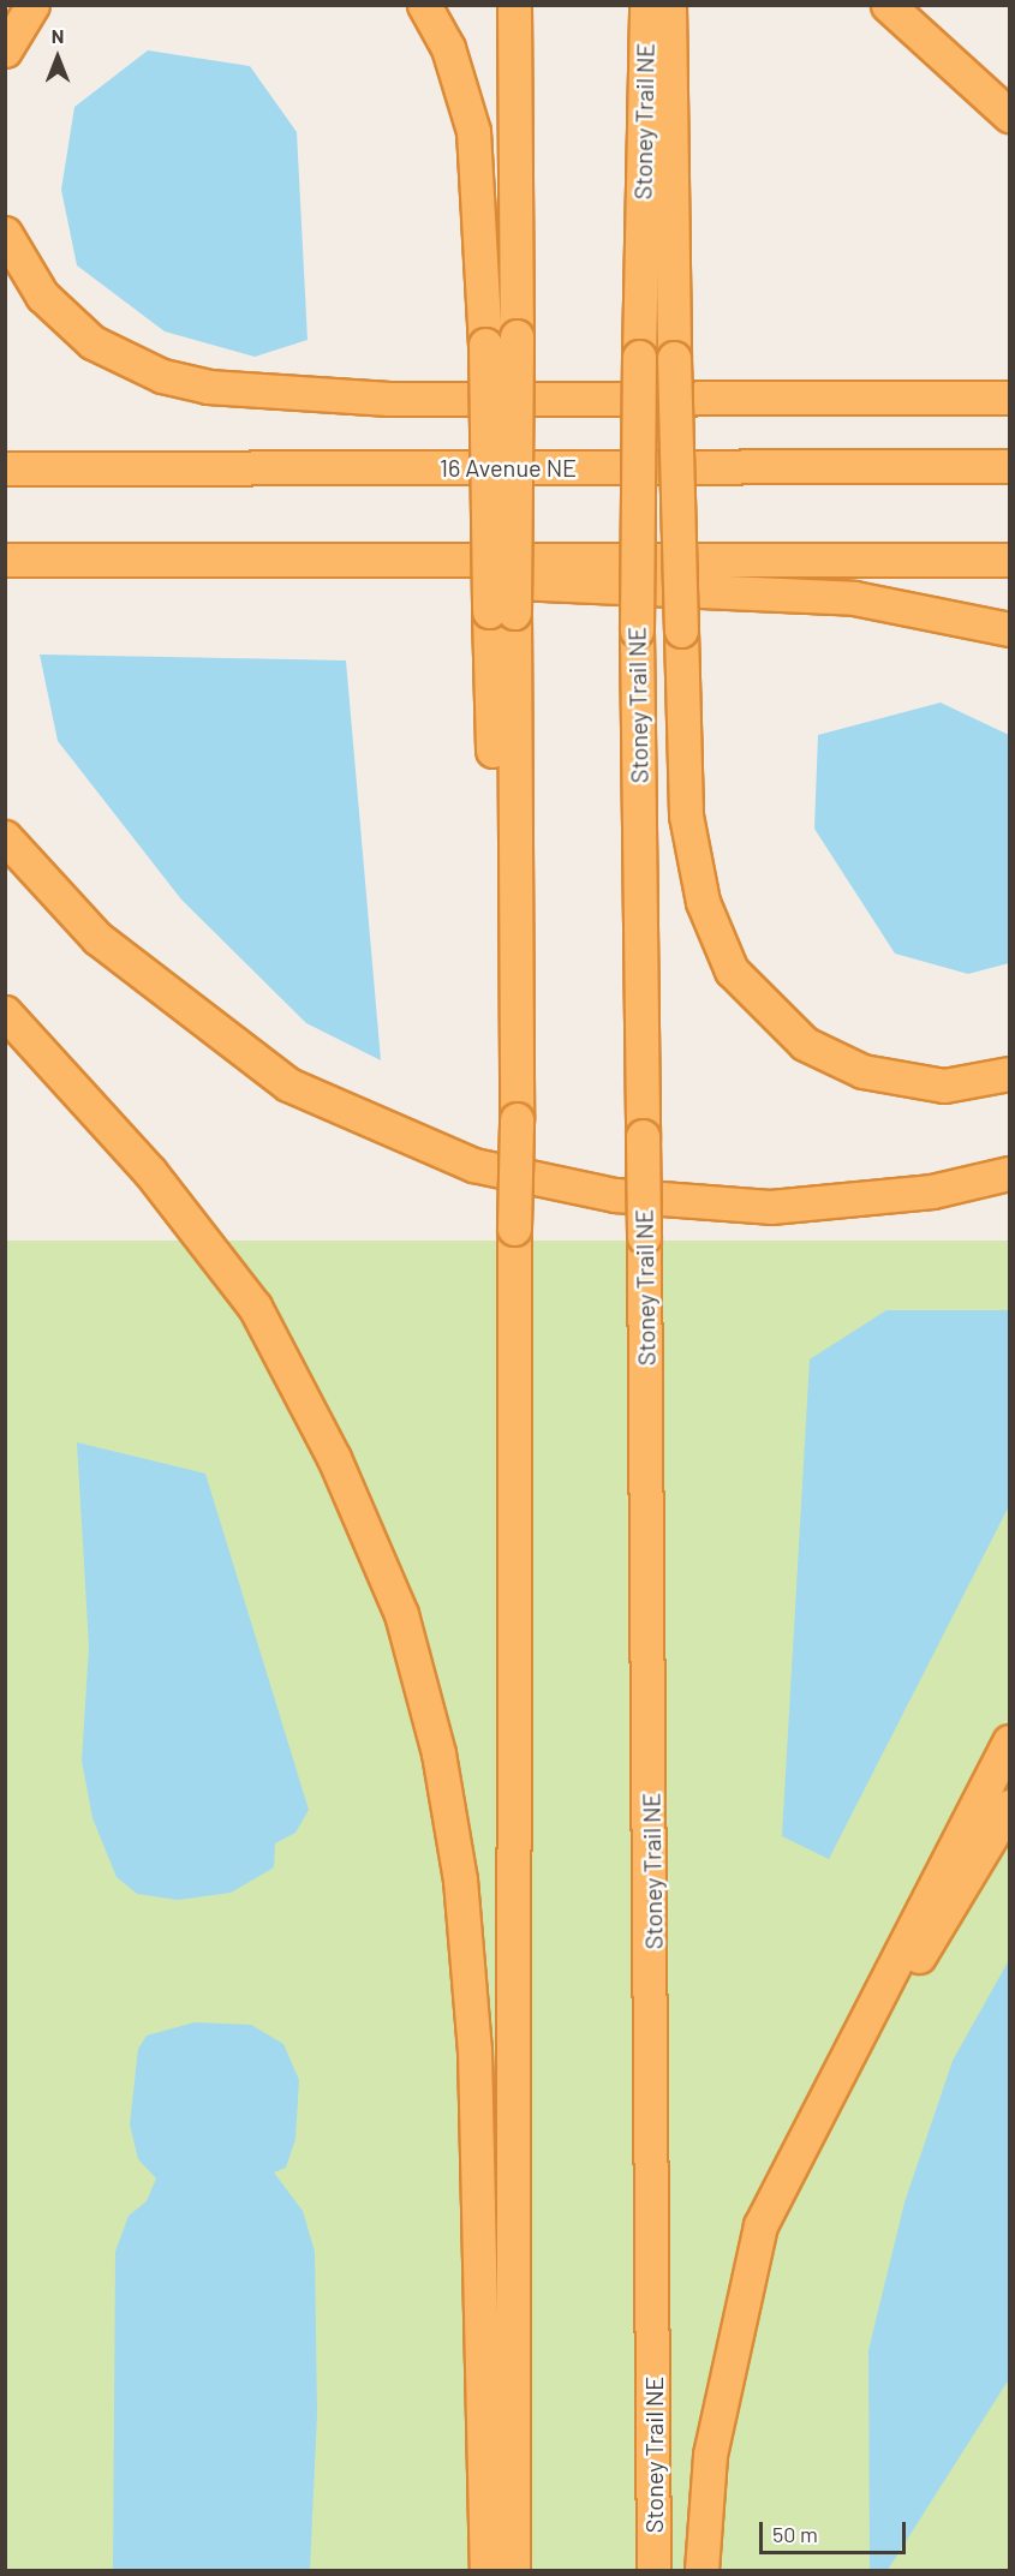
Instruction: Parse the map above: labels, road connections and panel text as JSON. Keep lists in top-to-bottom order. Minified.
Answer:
{"streets":{"highway":["Stoney Trail NE","16 Avenue NE"]},"scale_bar":"50 m","north":"top"}
